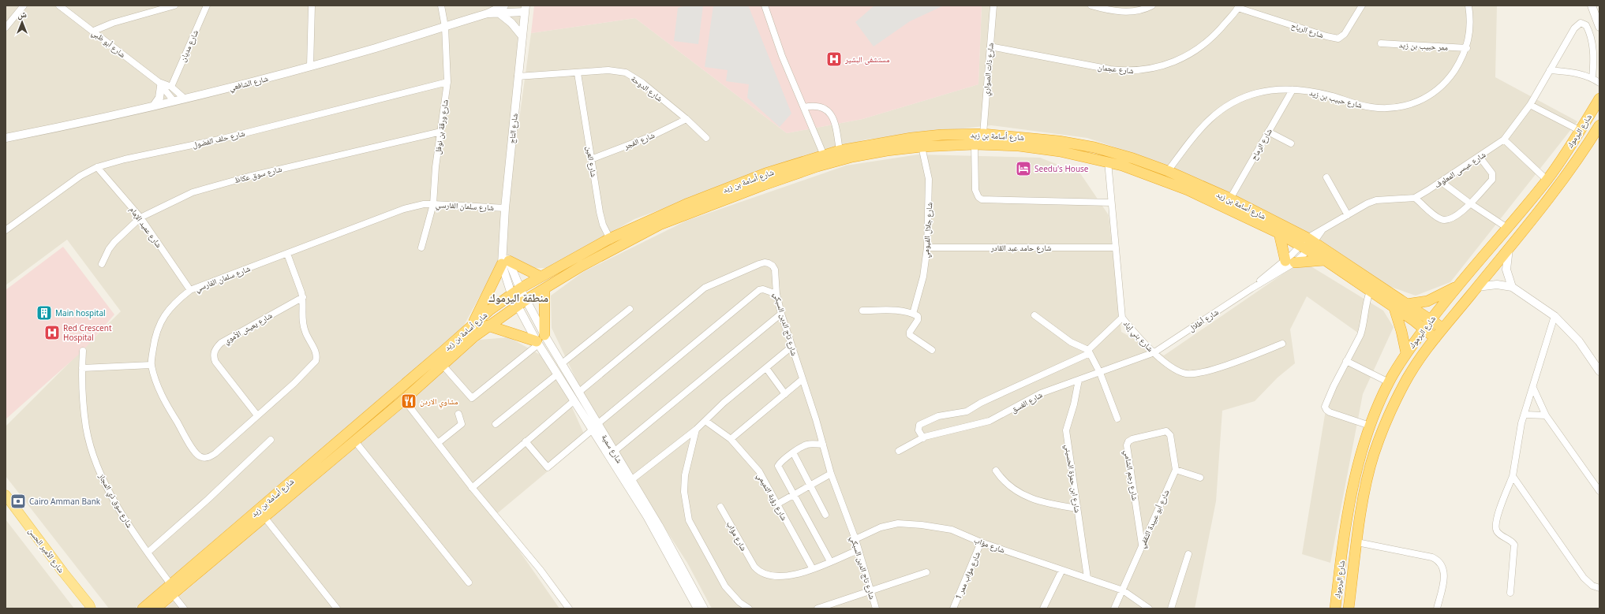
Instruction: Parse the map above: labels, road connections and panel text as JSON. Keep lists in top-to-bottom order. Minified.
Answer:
{"streets":{"highway":["شارع اليرموك","شارع أسامة بن زيد"],"main road":["شارع الأمير الحسن"],"street":["شارع الرياح","شارع أبو ظبي","شارع مديان","ممر حبيب بن زيد","شارع عجمان","شارع ذات الصواري","شارع الشافعي","شارع الدوحة","شارع حبيب بن زيد","شارع ورقة بن نوفل","شارع التاج","شارع حلف الفضول","شارع الفجر","شارع الرماح","شارع العين","شارع عيسى المعلوف","شارع سوق عكاظ","شارع سلمان الفارسي","شارع عميد الإمام","شارع جلال الفيومي","شارع حامد عبد القادر","شارع أطلال","شارع تاج الدين السبكي","شارع يعيش الأموي","شارع بني إياد","شارع الغسق","شارع سمية","شارع رجم الشامي","شارع ابن حمزة الحسيني","شارع رؤبة التميمي","شارع سوق ذي المجاز","شارع أبو عبيدة الثقفي","شارع مؤاب","شارع مؤاب ممر 1"]},"crossings":[["شارع الرياح","شارع عجمان"],["شارع أبو ظبي","شارع مديان"],["شارع أبو ظبي","شارع الشافعي"],["ممر حبيب بن زيد","شارع حبيب بن زيد"],["شارع عجمان","شارع ذات الصواري"],["شارع ذات الصواري","شارع أسامة بن زيد"],["شارع الشافعي","شارع ورقة بن نوفل"],["شارع الشافعي","شارع التاج"],["شارع الدوحة","شارع التاج"],["شارع الدوحة","شارع الفجر"],["شارع الدوحة","شارع العين"],["شارع حبيب بن زيد","شارع أسامة بن زيد"],["شارع حبيب بن زيد","شارع الرماح"],["شارع ورقة بن نوفل","شارع حلف الفضول"],["شارع ورقة بن نوفل","شارع سوق عكاظ"],["شارع ورقة بن نوفل","شارع سلمان الفارسي"],["شارع التاج","شارع أسامة بن زيد"],["شارع التاج","شارع سلمان الفارسي"],["شارع التاج","شارع سمية"],["شارع اليرموك","شارع أسامة بن زيد"],["شارع أسامة بن زيد","شارع الرماح"],["شارع أسامة بن زيد","شارع العين"],["شارع أسامة بن زيد","شارع عيسى المعلوف"],["شارع أسامة بن زيد","شارع جلال الفيومي"],["شارع أسامة بن زيد","شارع أطلال"],["شارع أسامة بن زيد","شارع بني إياد"],["شارع أسامة بن زيد","شارع سمية"],["شارع أسامة بن زيد","شارع سوق ذي المجاز"],["شارع حلف الفضول","شارع عميد الإمام"],["شارع الفجر","شارع العين"],["شارع عيسى المعلوف","شارع أطلال"],["شارع سوق عكاظ","شارع عميد الإمام"],["شارع سلمان الفارسي","شارع عميد الإمام"],["شارع سلمان الفارسي","شارع يعيش الأموي"],["شارع جلال الفيومي","شارع حامد عبد القادر"],["شارع حامد عبد القادر","شارع بني إياد"],["شارع أطلال","شارع بني إياد"],["شارع أطلال","شارع الغسق"],["شارع تاج الدين السبكي","شارع سمية"],["شارع تاج الدين السبكي","شارع مؤاب"],["شارع بني إياد","شارع الغسق"],["شارع الغسق","شارع ابن حمزة الحسيني"],["شارع رجم الشامي","شارع أبو عبيدة الثقفي"],["شارع ابن حمزة الحسيني","شارع مؤاب"],["شارع رؤبة التميمي","شارع مؤاب"],["شارع أبو عبيدة الثقفي","شارع مؤاب"],["شارع مؤاب","شارع مؤاب ممر 1"]],"districts":["منطقة اليرموك"],"places":{"hospital":["مستشفى البشير","Red Crescent Hospital"],"hotel":["Seedu's House"],"building":["Main hospital"],"restaurant":["مشاوي الاردن"],"bank":["Cairo Amman Bank"]},"north":"top"}
